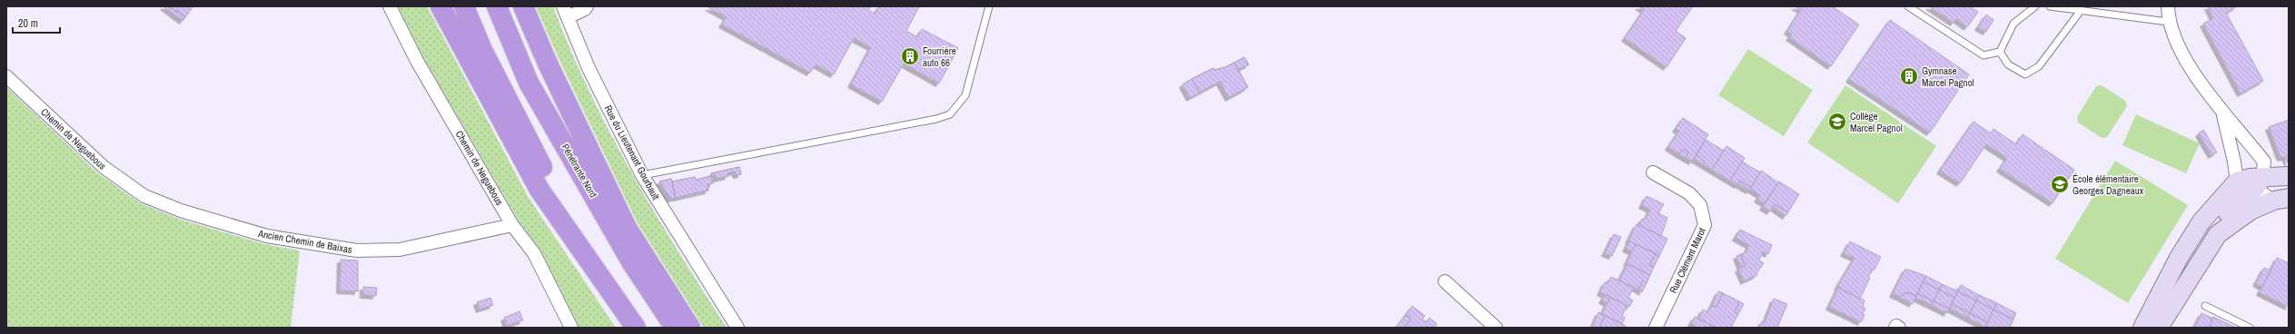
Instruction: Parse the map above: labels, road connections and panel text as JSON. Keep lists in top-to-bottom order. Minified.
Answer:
{"streets":{"highway":["Pénétrante Nord"],"street":["Chemin de Neguebous","Rue du Lieutenant Gourbault","Ancien Chemin de Baixas","Rue Clément Marot"]},"crossings":[["Chemin de Neguebous","Ancien Chemin de Baixas"]],"places":{"building":["Fourrière auto 66","Gymnase Marcel Pagnol"],"school or university":["Collège Marcel Pagnol","École élémentaire Georges Dagneaux"]},"scale_bar":"20 m"}
